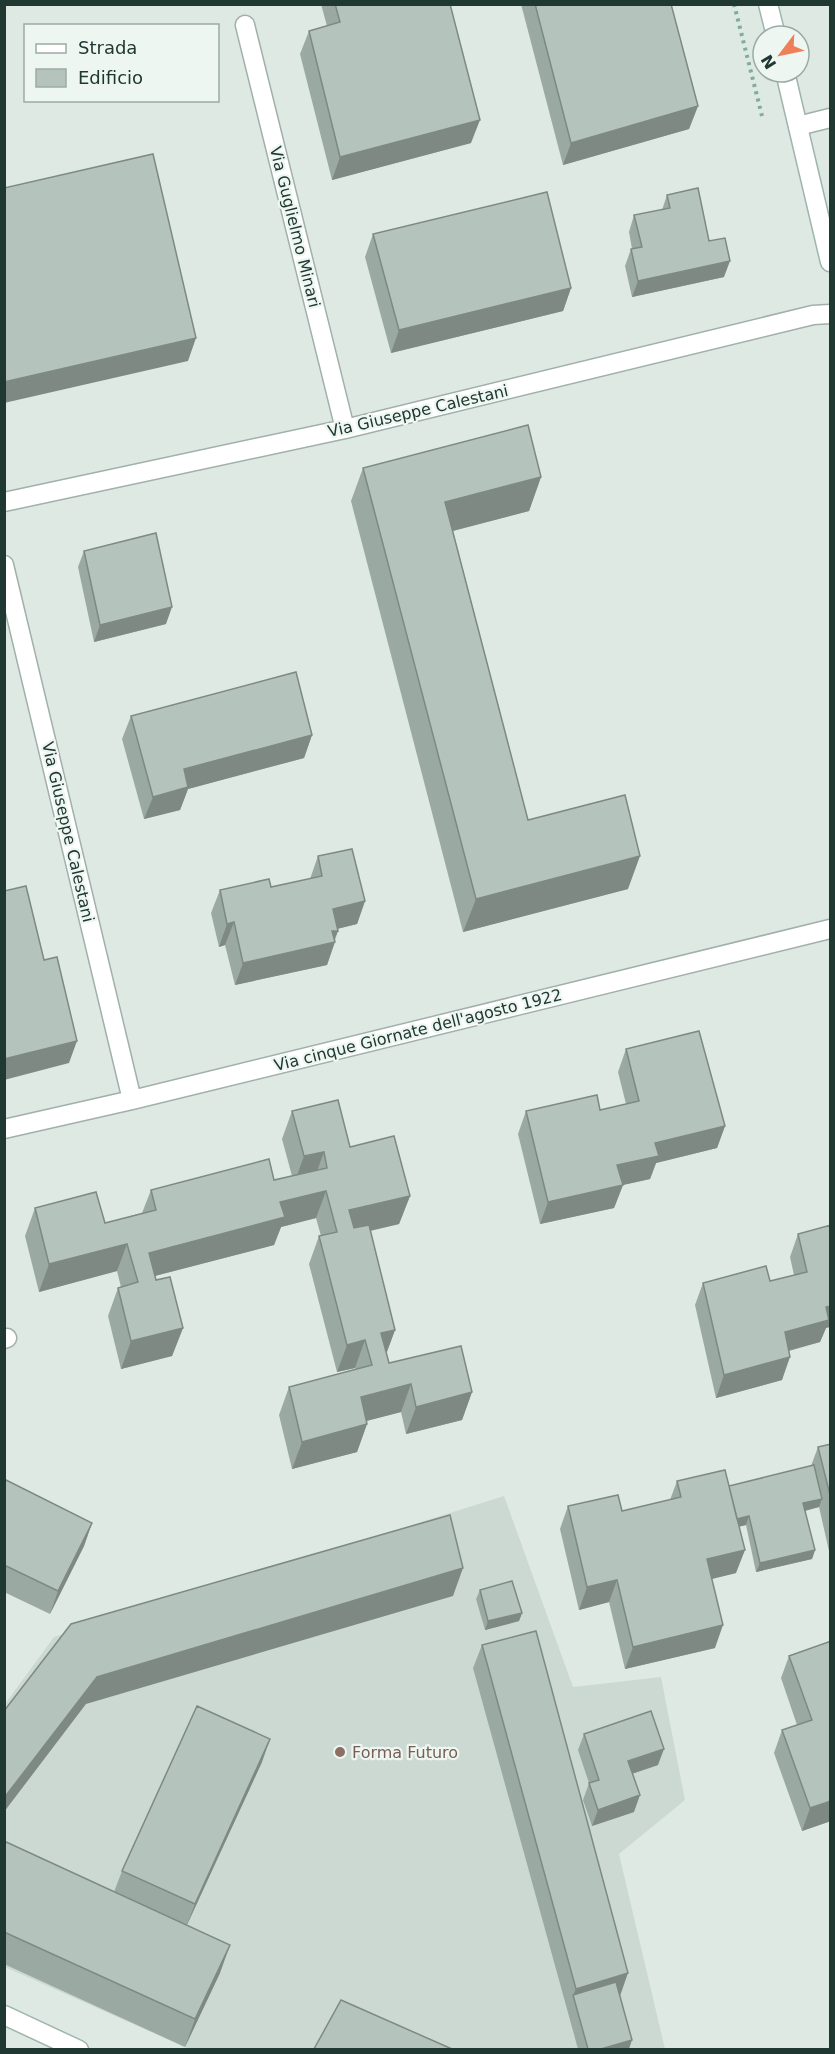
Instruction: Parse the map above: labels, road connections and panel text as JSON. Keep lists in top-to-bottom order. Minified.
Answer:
{"streets":{"street":["Via Guglielmo Minari","Via Giuseppe Calestani","Via cinque Giornate dell'agosto 1922"]},"crossings":[["Via Guglielmo Minari","Via Giuseppe Calestani"],["Via Giuseppe Calestani","Via cinque Giornate dell'agosto 1922"]],"places":["Forma Futuro"],"legend":["Strada","Edificio"],"north":"bottom left"}
